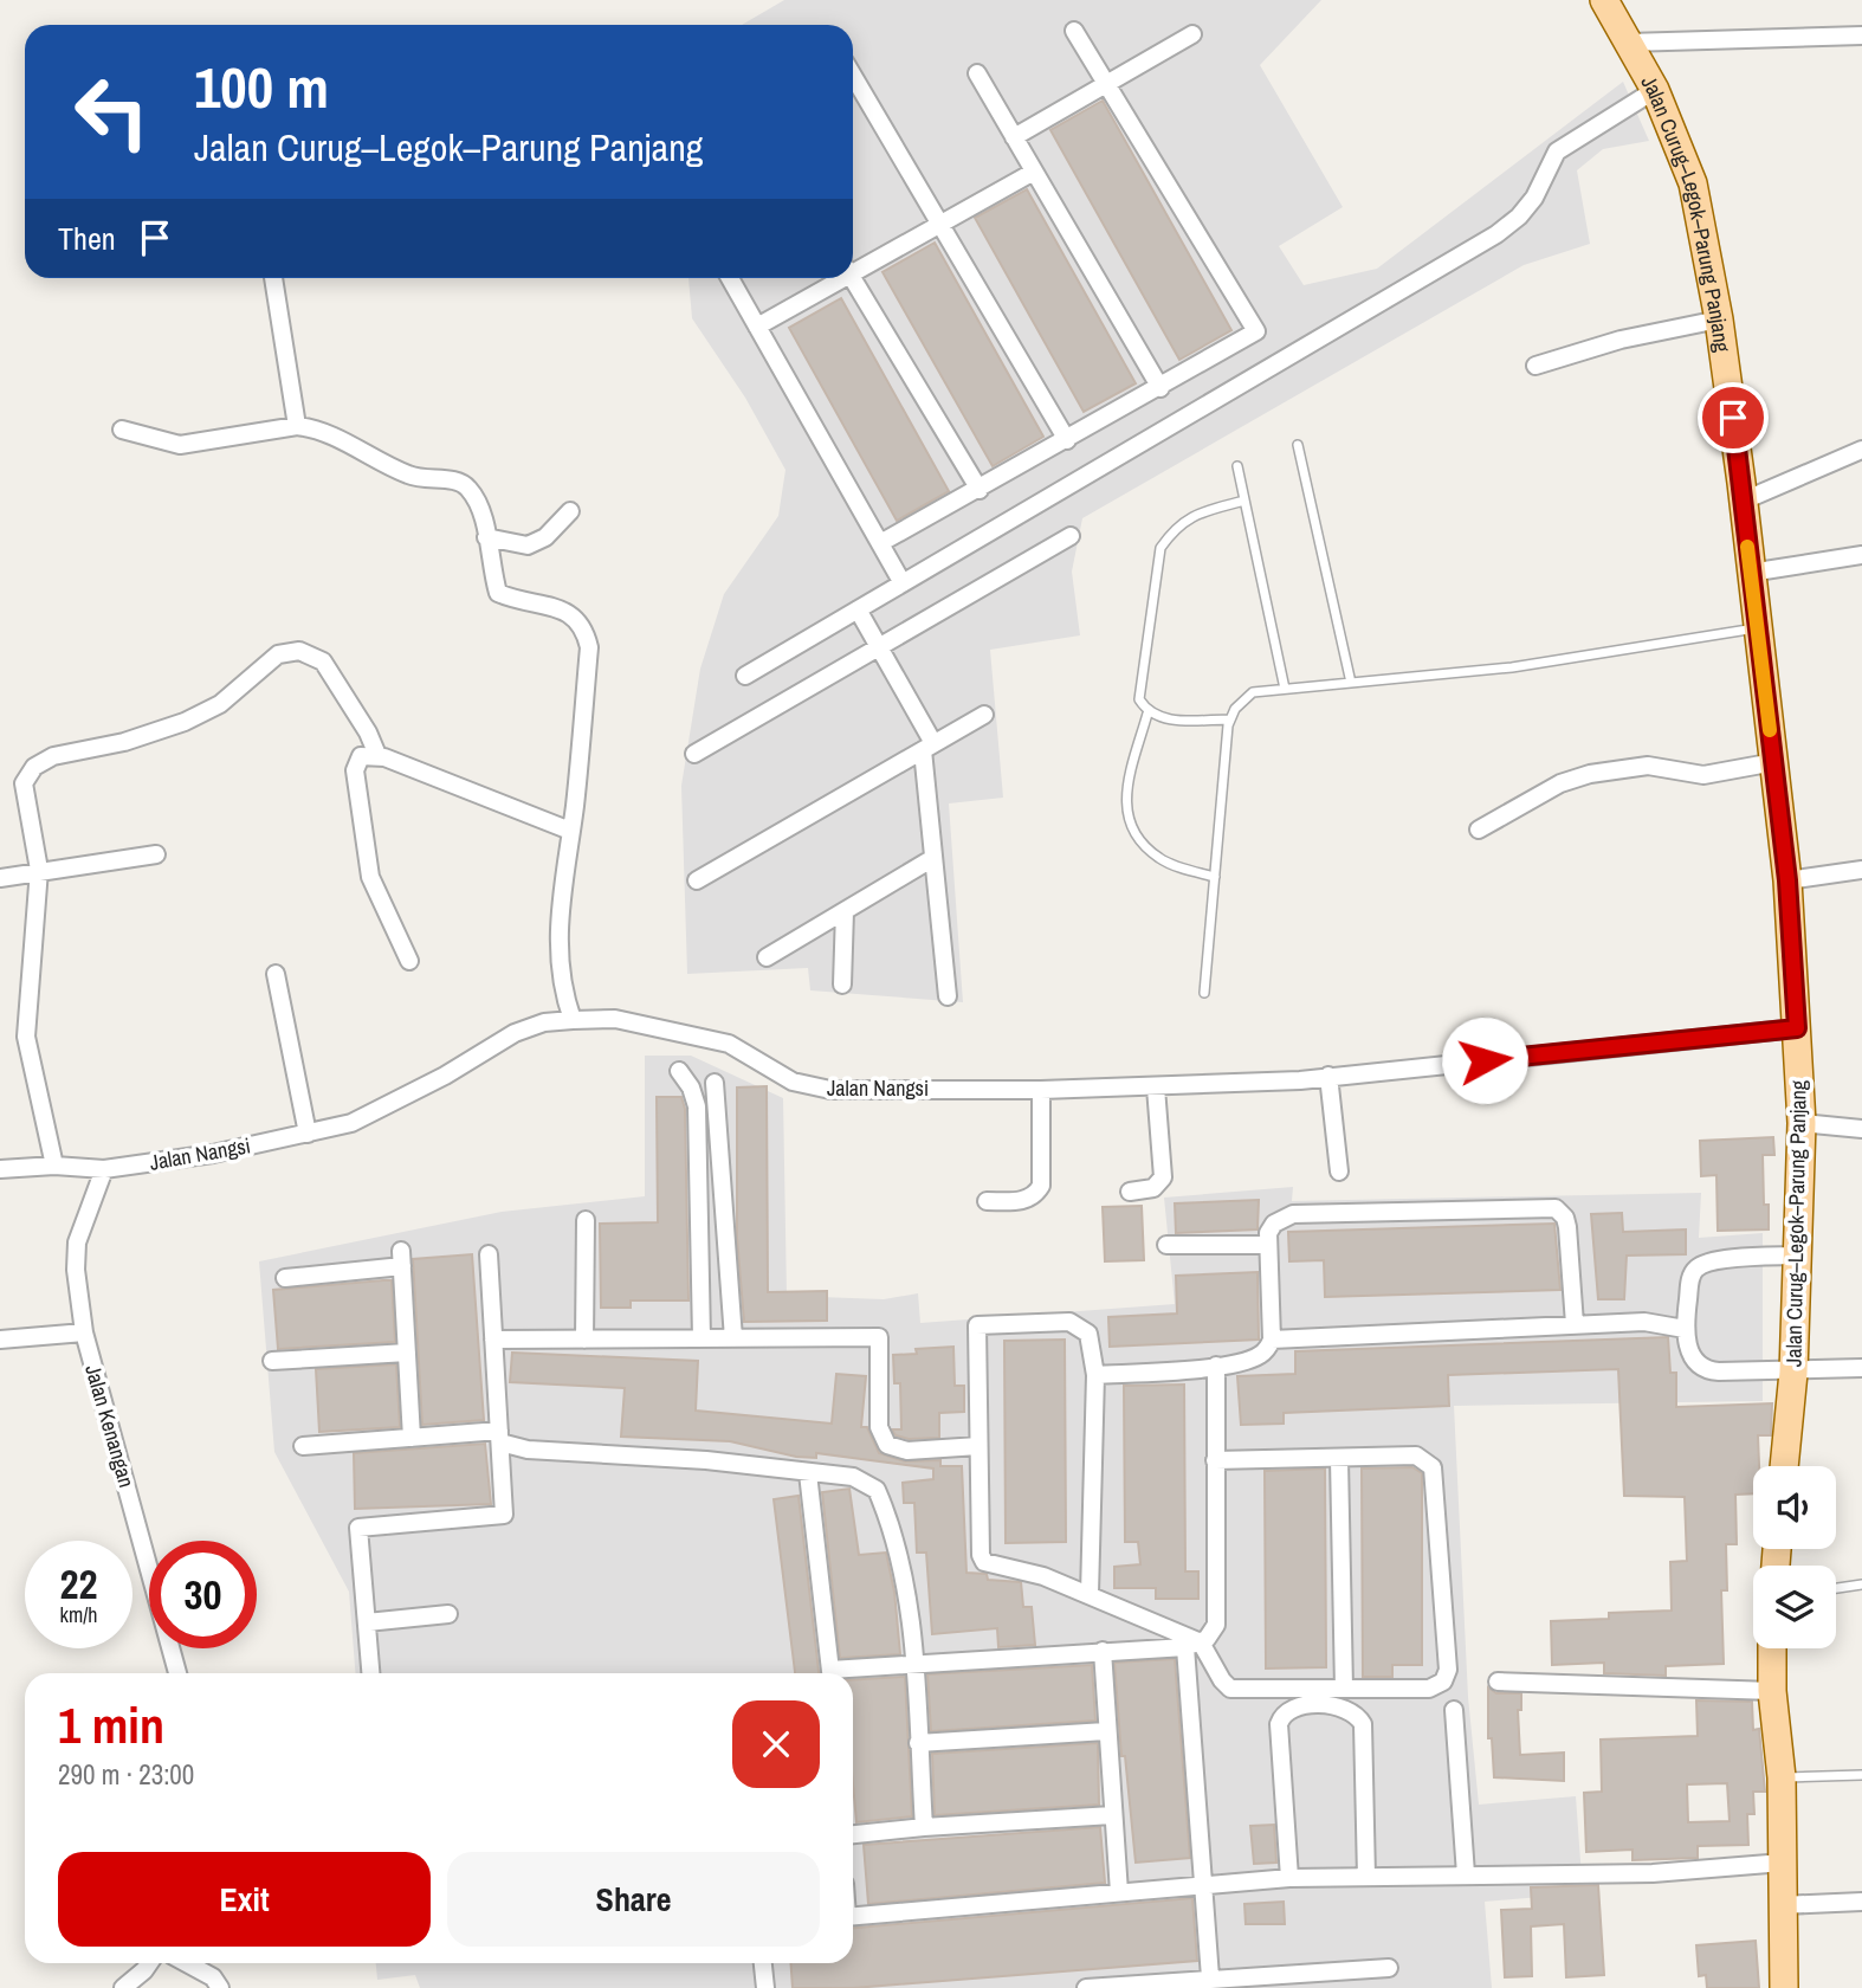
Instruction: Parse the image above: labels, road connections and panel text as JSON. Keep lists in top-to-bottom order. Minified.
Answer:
{"streets":{"main road":["Jalan Curug–Legok–Parung Panjang"],"street":["Jalan Nangsi","Jalan Kenangan"]},"crossings":[["Jalan Curug–Legok–Parung Panjang","Jalan Nangsi"],["Jalan Nangsi","Jalan Kenangan"]],"page":{"turn":["100 m","Jalan Curug–Legok–Parung Panjang"],"then":"Then","speed":"22 km/h","limit":"30","heading":["1 min","290 m · 23:00"],"buttons":["Exit","Share"]}}
